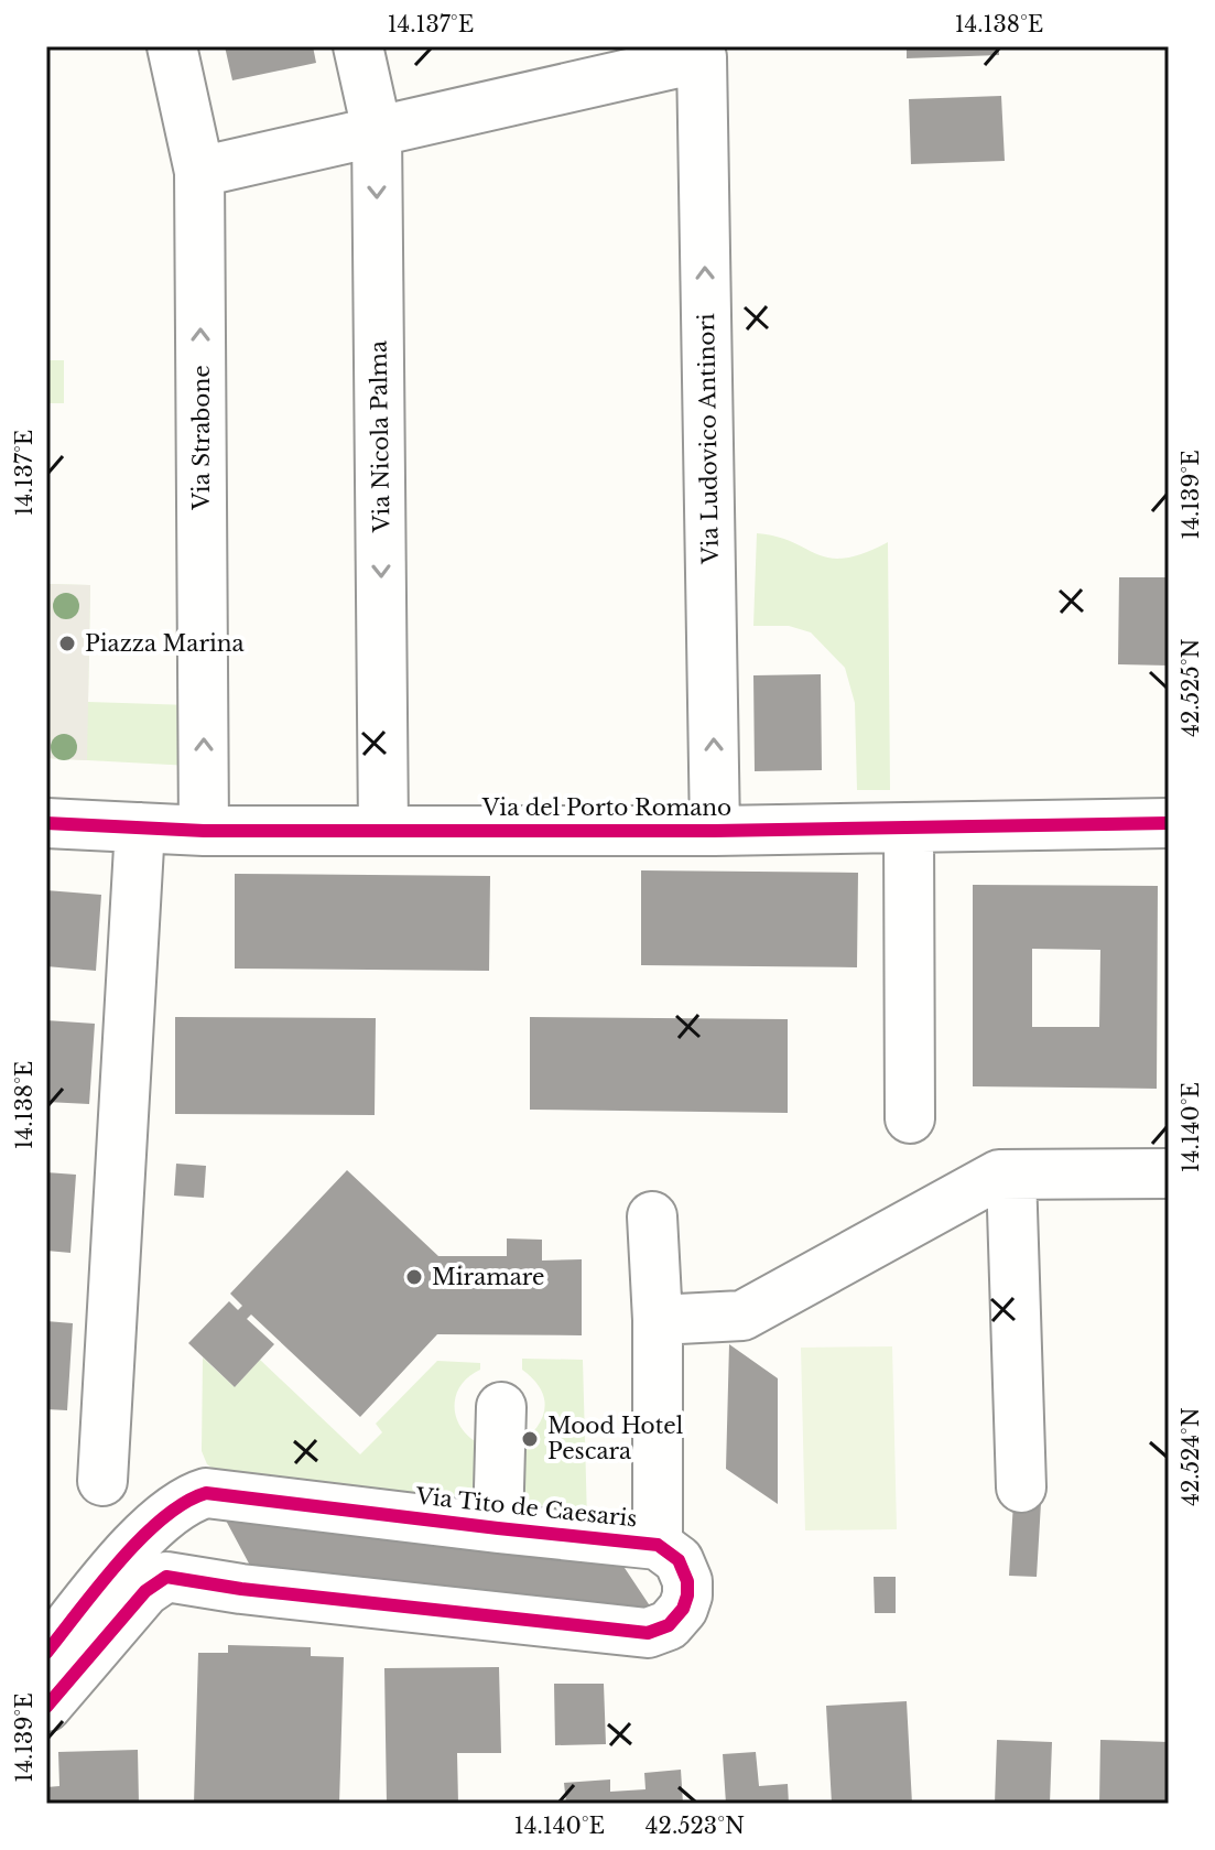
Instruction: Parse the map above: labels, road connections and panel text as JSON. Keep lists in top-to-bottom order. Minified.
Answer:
{"streets":{"street":["Via Nicola Palma","Via Strabone","Via Ludovico Antinori","Via del Porto Romano","Via Tito de Caesaris"]},"crossings":[["Via Nicola Palma","Via del Porto Romano"],["Via Strabone","Via del Porto Romano"],["Via Ludovico Antinori","Via del Porto Romano"]],"one_way":["Via Nicola Palma","Via Strabone","Via Ludovico Antinori"],"places":["Piazza Marina","Miramare","Mood Hotel Pescara"],"coordinates":["14.137°E","14.138°E","14.139°E","42.525°N","14.140°E","42.524°N","42.523°N"]}
